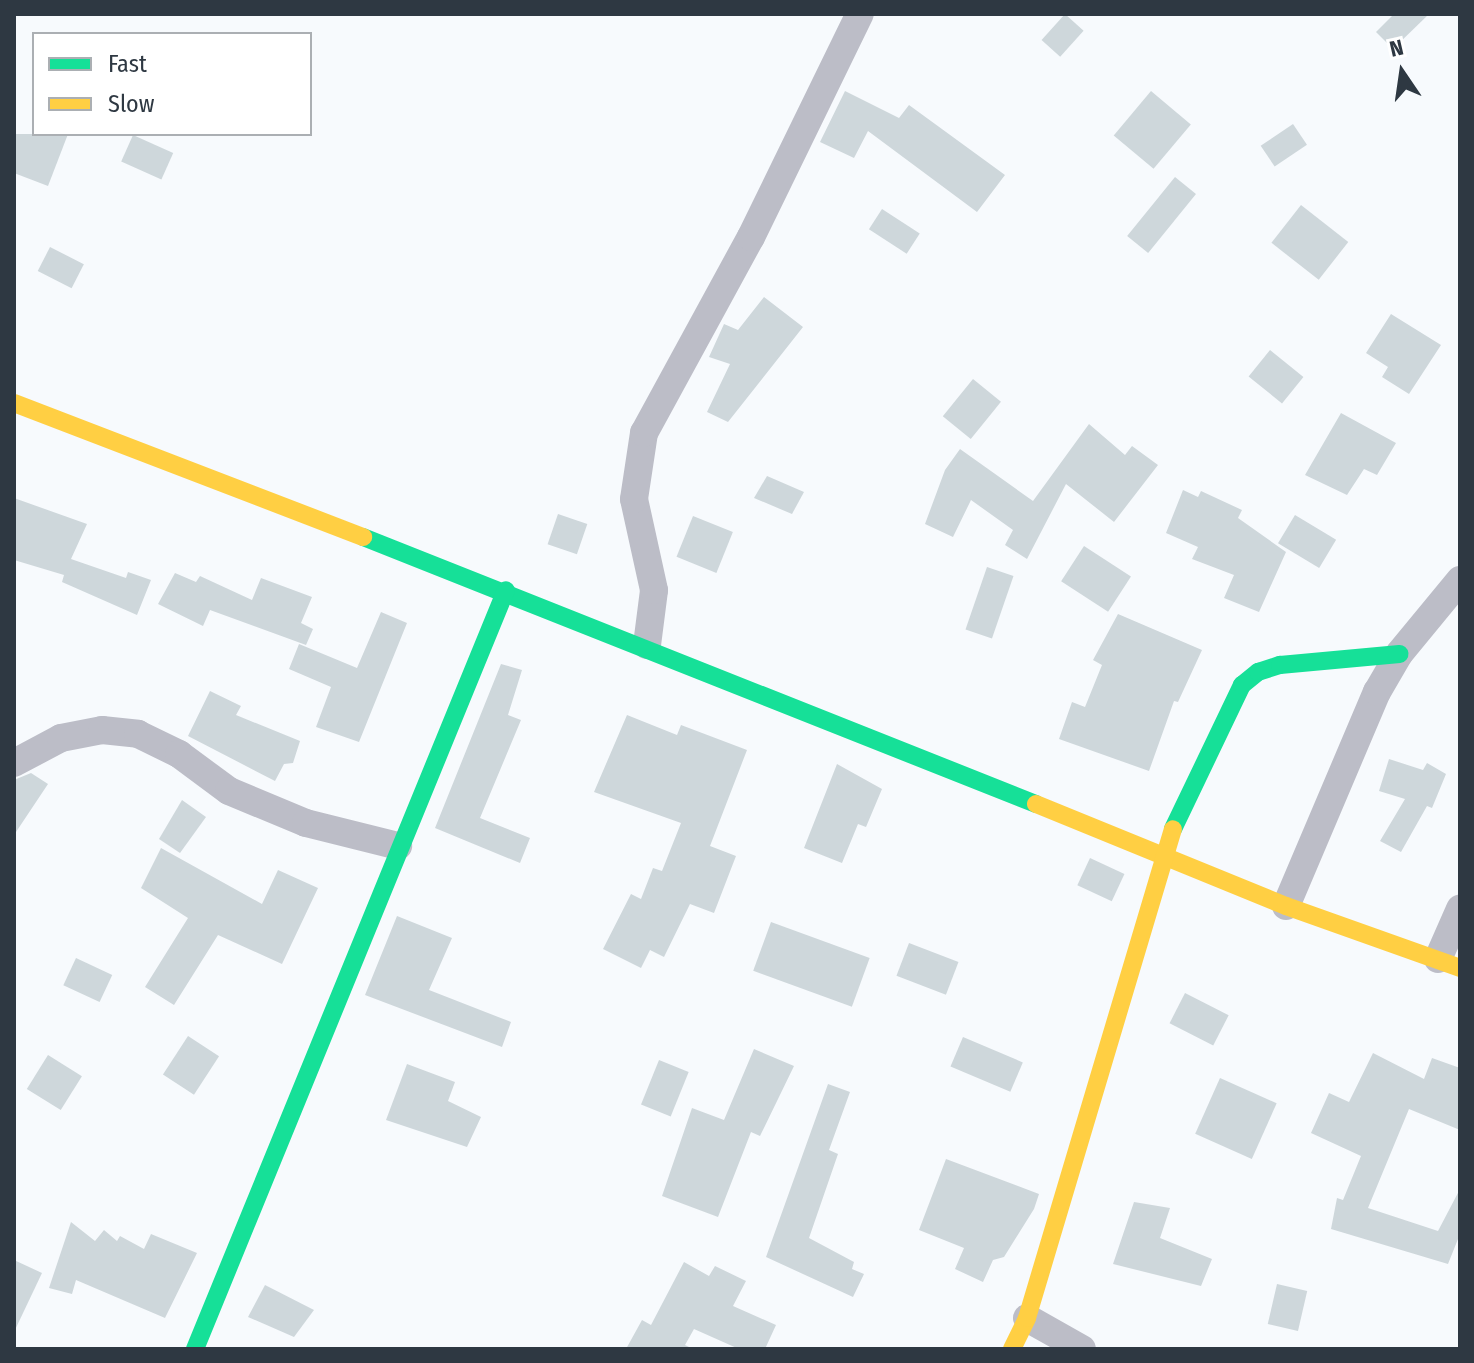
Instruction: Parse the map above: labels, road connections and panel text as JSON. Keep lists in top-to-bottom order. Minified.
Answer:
{"legend":["Fast","Slow"],"north":"top"}
